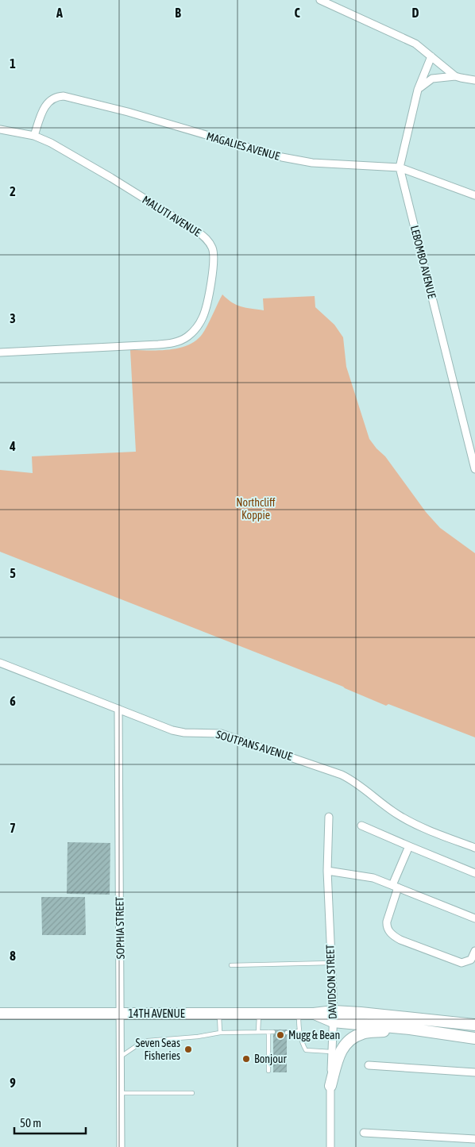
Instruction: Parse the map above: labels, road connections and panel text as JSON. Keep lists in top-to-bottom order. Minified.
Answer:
{"streets":{"main road":["14TH AVENUE"],"street":["MAGALIES AVENUE","MALUTI AVENUE","LEBOMBO AVENUE","SOUTPANS AVENUE","SOPHIA STREET","DAVIDSON STREET"]},"crossings":[["MAGALIES AVENUE","MALUTI AVENUE"],["MAGALIES AVENUE","LEBOMBO AVENUE"],["SOUTPANS AVENUE","SOPHIA STREET"],["SOPHIA STREET","14TH AVENUE"],["DAVIDSON STREET","14TH AVENUE"]],"parks":["Northcliff Koppie"],"places":["Mugg & Bean","Seven Seas Fisheries","Bonjour"],"scale_bar":"50 m","grid":{"columns":["A","B","C","D"],"rows":["1","2","3","4","5","6","7","8","9"]}}
